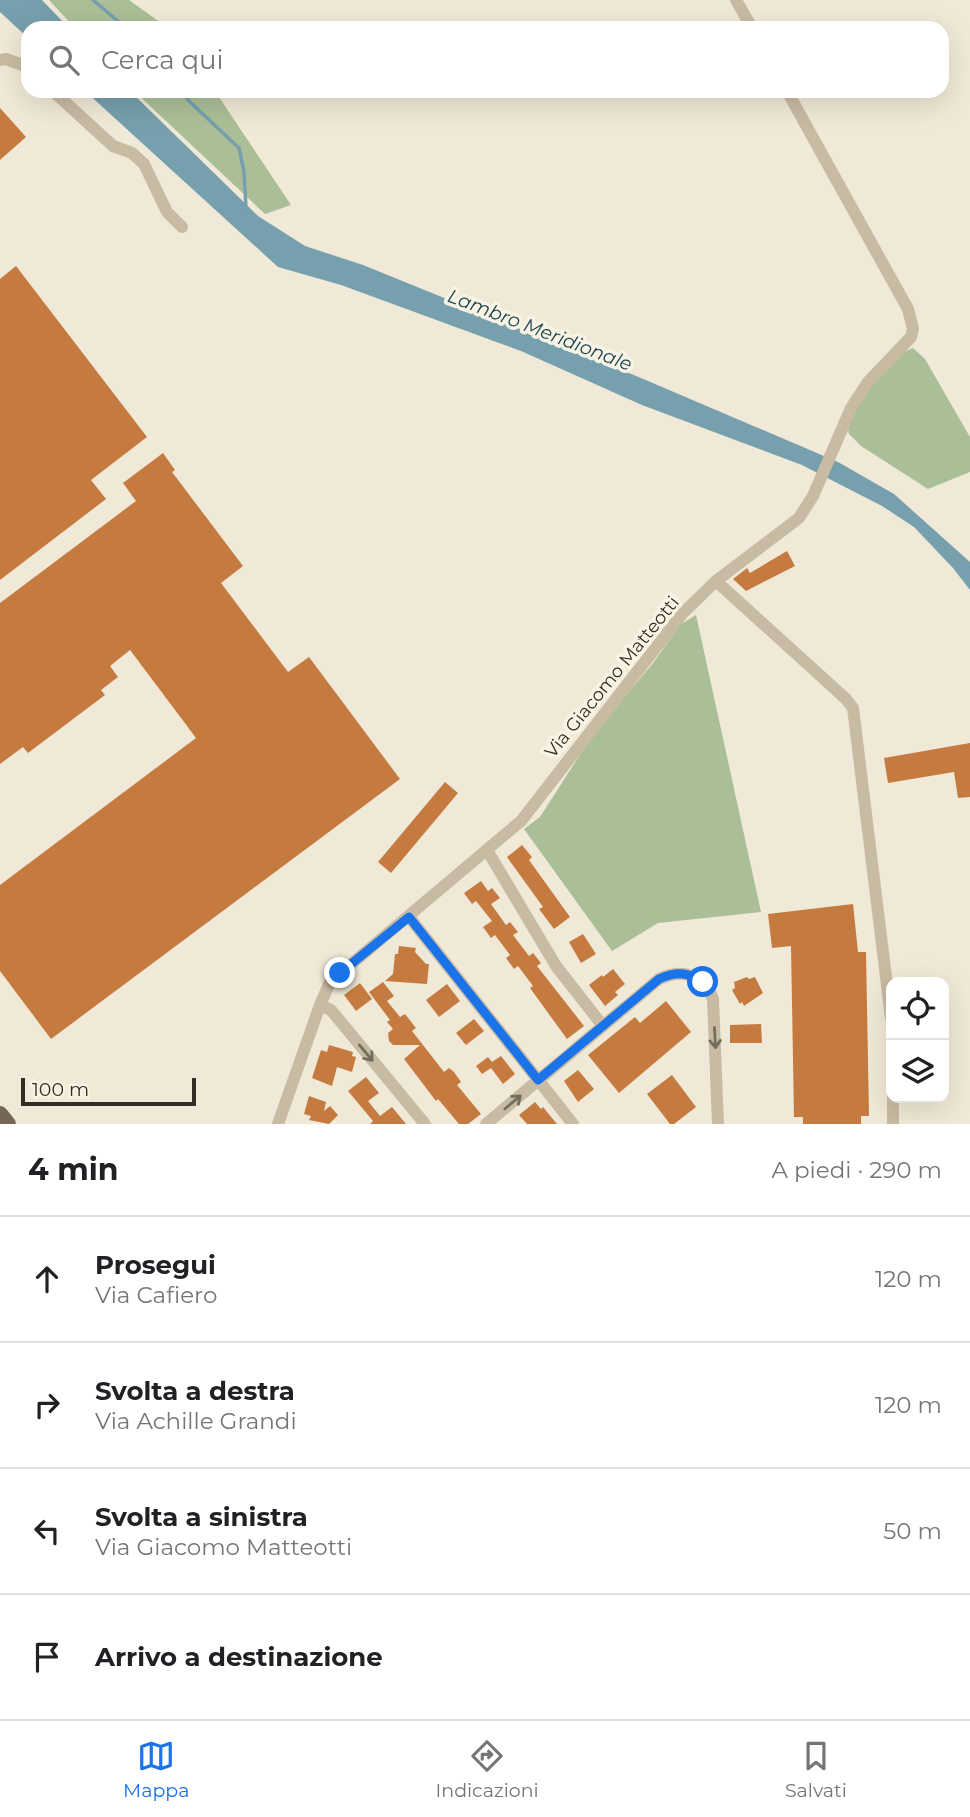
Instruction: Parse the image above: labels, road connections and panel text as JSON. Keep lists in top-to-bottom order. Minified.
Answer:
{"streets":{"street":["Via Giacomo Matteotti"]},"water":["Lambro Meridionale"],"scale_bar":"100 m","page":{"search":"Cerca qui","scale":"100 m","heading":["4 min","A piedi · 290 m"],"list":[["Prosegui","Via Cafiero","120 m"],["Svolta a destra","Via Achille Grandi","120 m"],["Svolta a sinistra","Via Giacomo Matteotti","50 m"],"Arrivo a destinazione"],"nav":["Mappa","Indicazioni","Salvati"]}}
